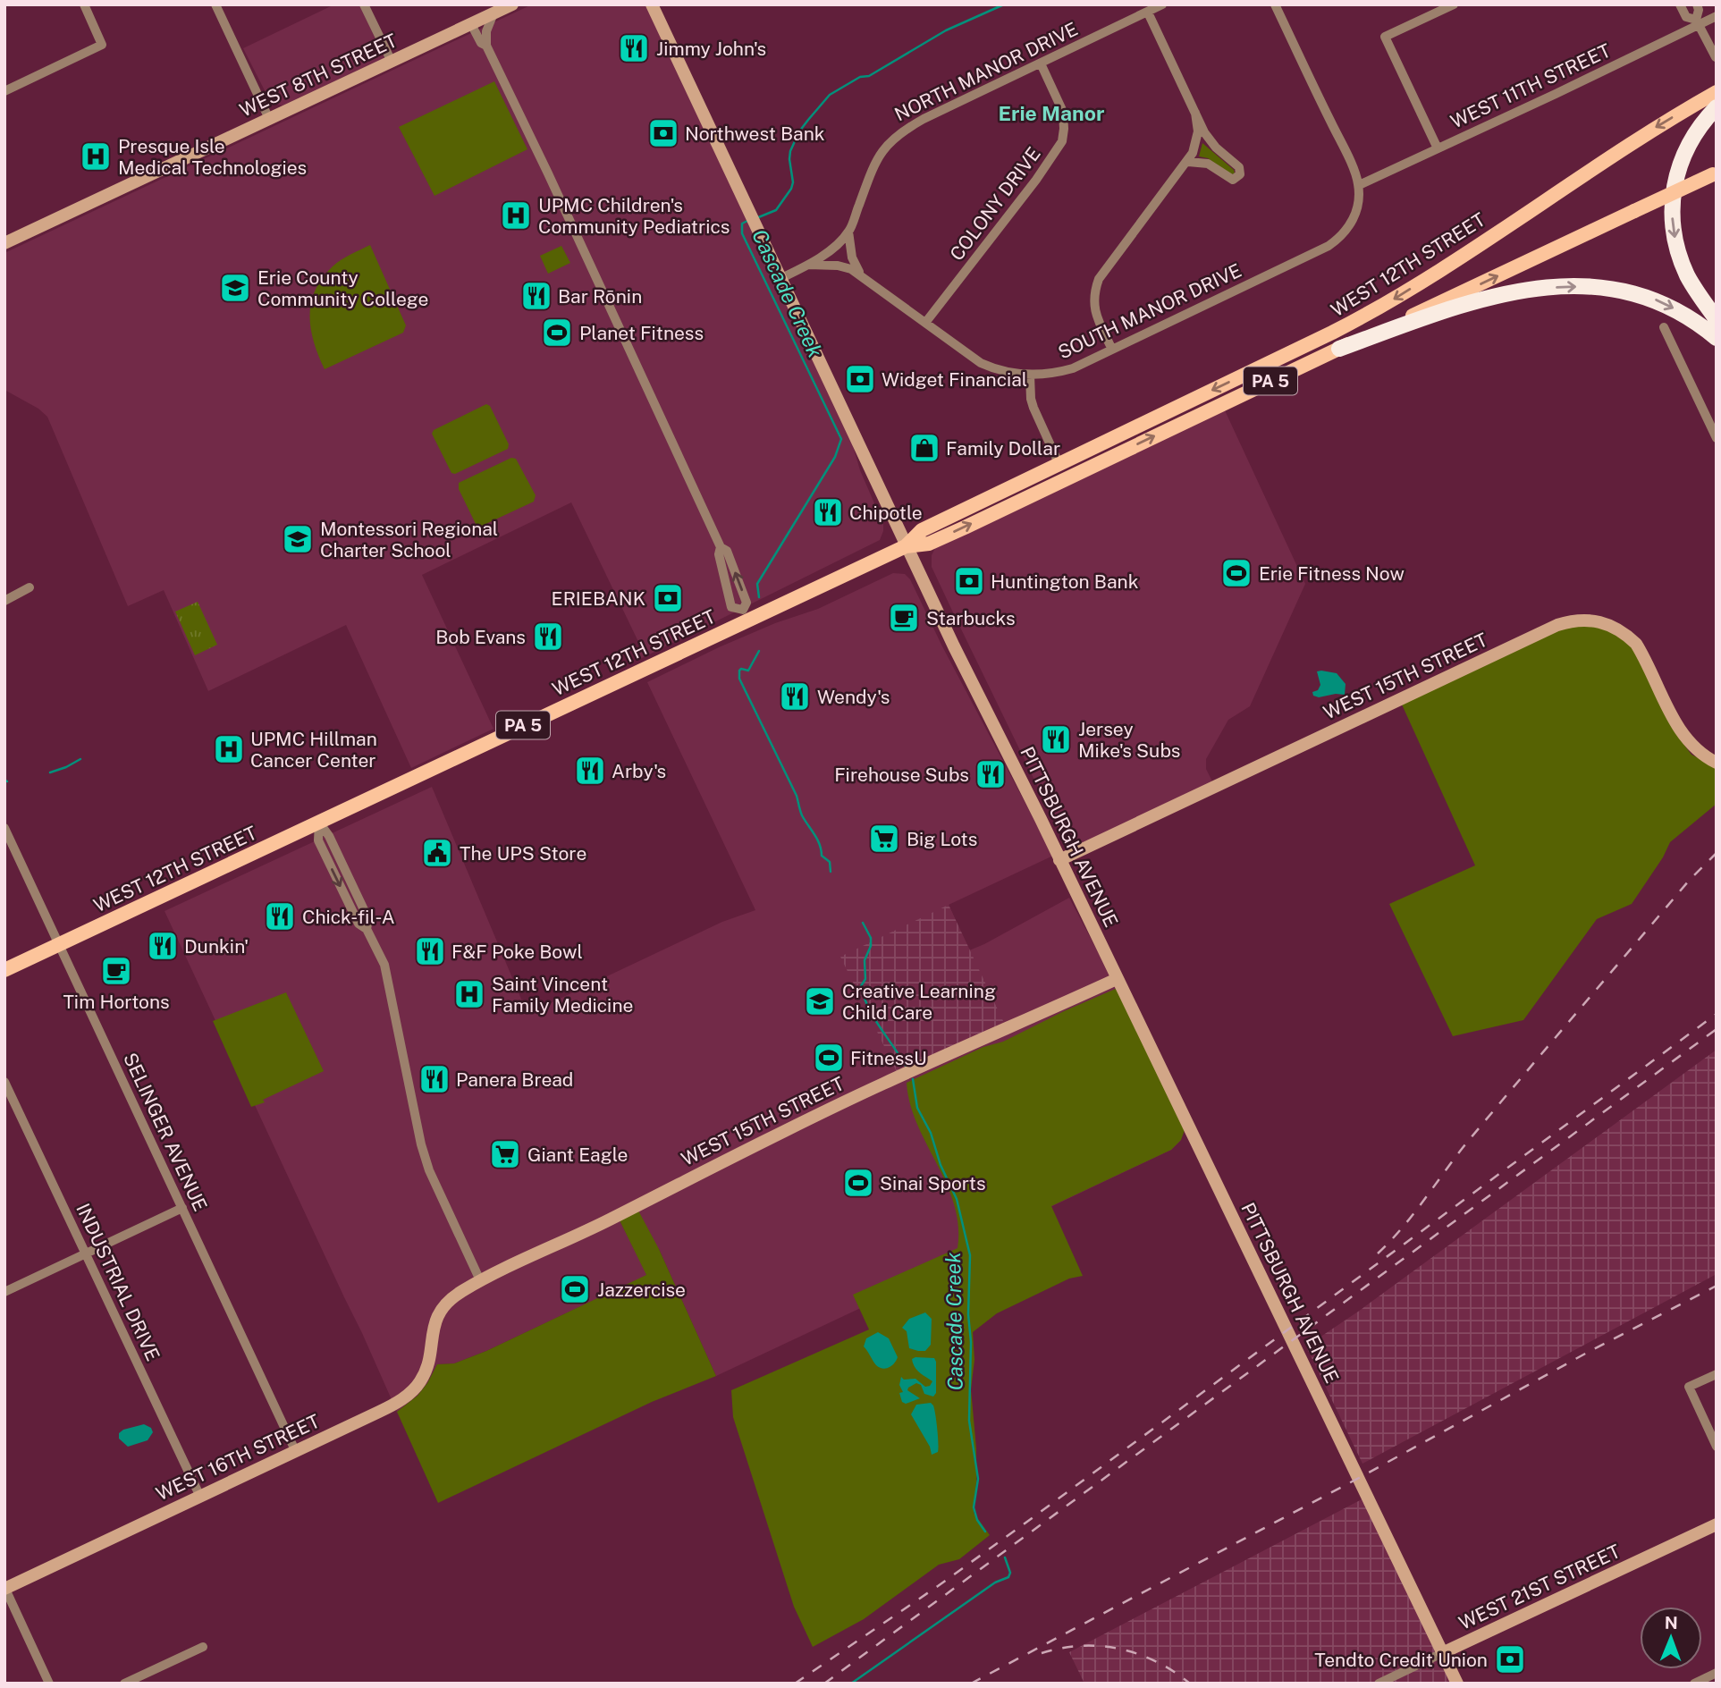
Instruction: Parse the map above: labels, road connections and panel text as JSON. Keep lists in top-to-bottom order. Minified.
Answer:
{"streets":{"main road":["WEST 12TH STREET","PA 5"],"street":["NORTH MANOR DRIVE","WEST 8TH STREET","WEST 11TH STREET","COLONY DRIVE","SOUTH MANOR DRIVE","WEST 15TH STREET","PITTSBURGH AVENUE","SELINGER AVENUE","INDUSTRIAL DRIVE","WEST 16TH STREET","WEST 21ST STREET"]},"crossings":[["NORTH MANOR DRIVE","COLONY DRIVE"],["NORTH MANOR DRIVE","SOUTH MANOR DRIVE"],["NORTH MANOR DRIVE","PITTSBURGH AVENUE"],["WEST 11TH STREET","SOUTH MANOR DRIVE"],["COLONY DRIVE","SOUTH MANOR DRIVE"],["WEST 12TH STREET","PITTSBURGH AVENUE"],["WEST 12TH STREET","SELINGER AVENUE"],["WEST 15TH STREET","PITTSBURGH AVENUE"],["WEST 15TH STREET","WEST 16TH STREET"],["PITTSBURGH AVENUE","WEST 21ST STREET"],["SELINGER AVENUE","WEST 16TH STREET"],["INDUSTRIAL DRIVE","WEST 16TH STREET"]],"districts":["Erie Manor"],"water":["Cascade Creek"],"places":{"restaurant":["Jimmy John's","Bar Rōnin","Chipotle","Bob Evans","Wendy's","Jersey Mike's Subs","Arby's","Firehouse Subs","Chick-fil-A","Dunkin'","F&F Poke Bowl","Panera Bread"],"bank":["Northwest Bank","Widget Financial","Huntington Bank","ERIEBANK","Tendto Credit Union"],"hospital":["Presque Isle Medical Technologies","UPMC Children's Community Pediatrics","UPMC Hillman Cancer Center","Saint Vincent Family Medicine"],"school or university":["Erie County Community College","Montessori Regional Charter School","Creative Learning Child Care"],"sports":["Planet Fitness","Erie Fitness Now","FitnessU","Sinai Sports","Jazzercise"],"shop":["Family Dollar"],"cafe":["Starbucks","Tim Hortons"],"supermarket":["Big Lots","Giant Eagle"],"public building":["The UPS Store"]},"north":"top"}
